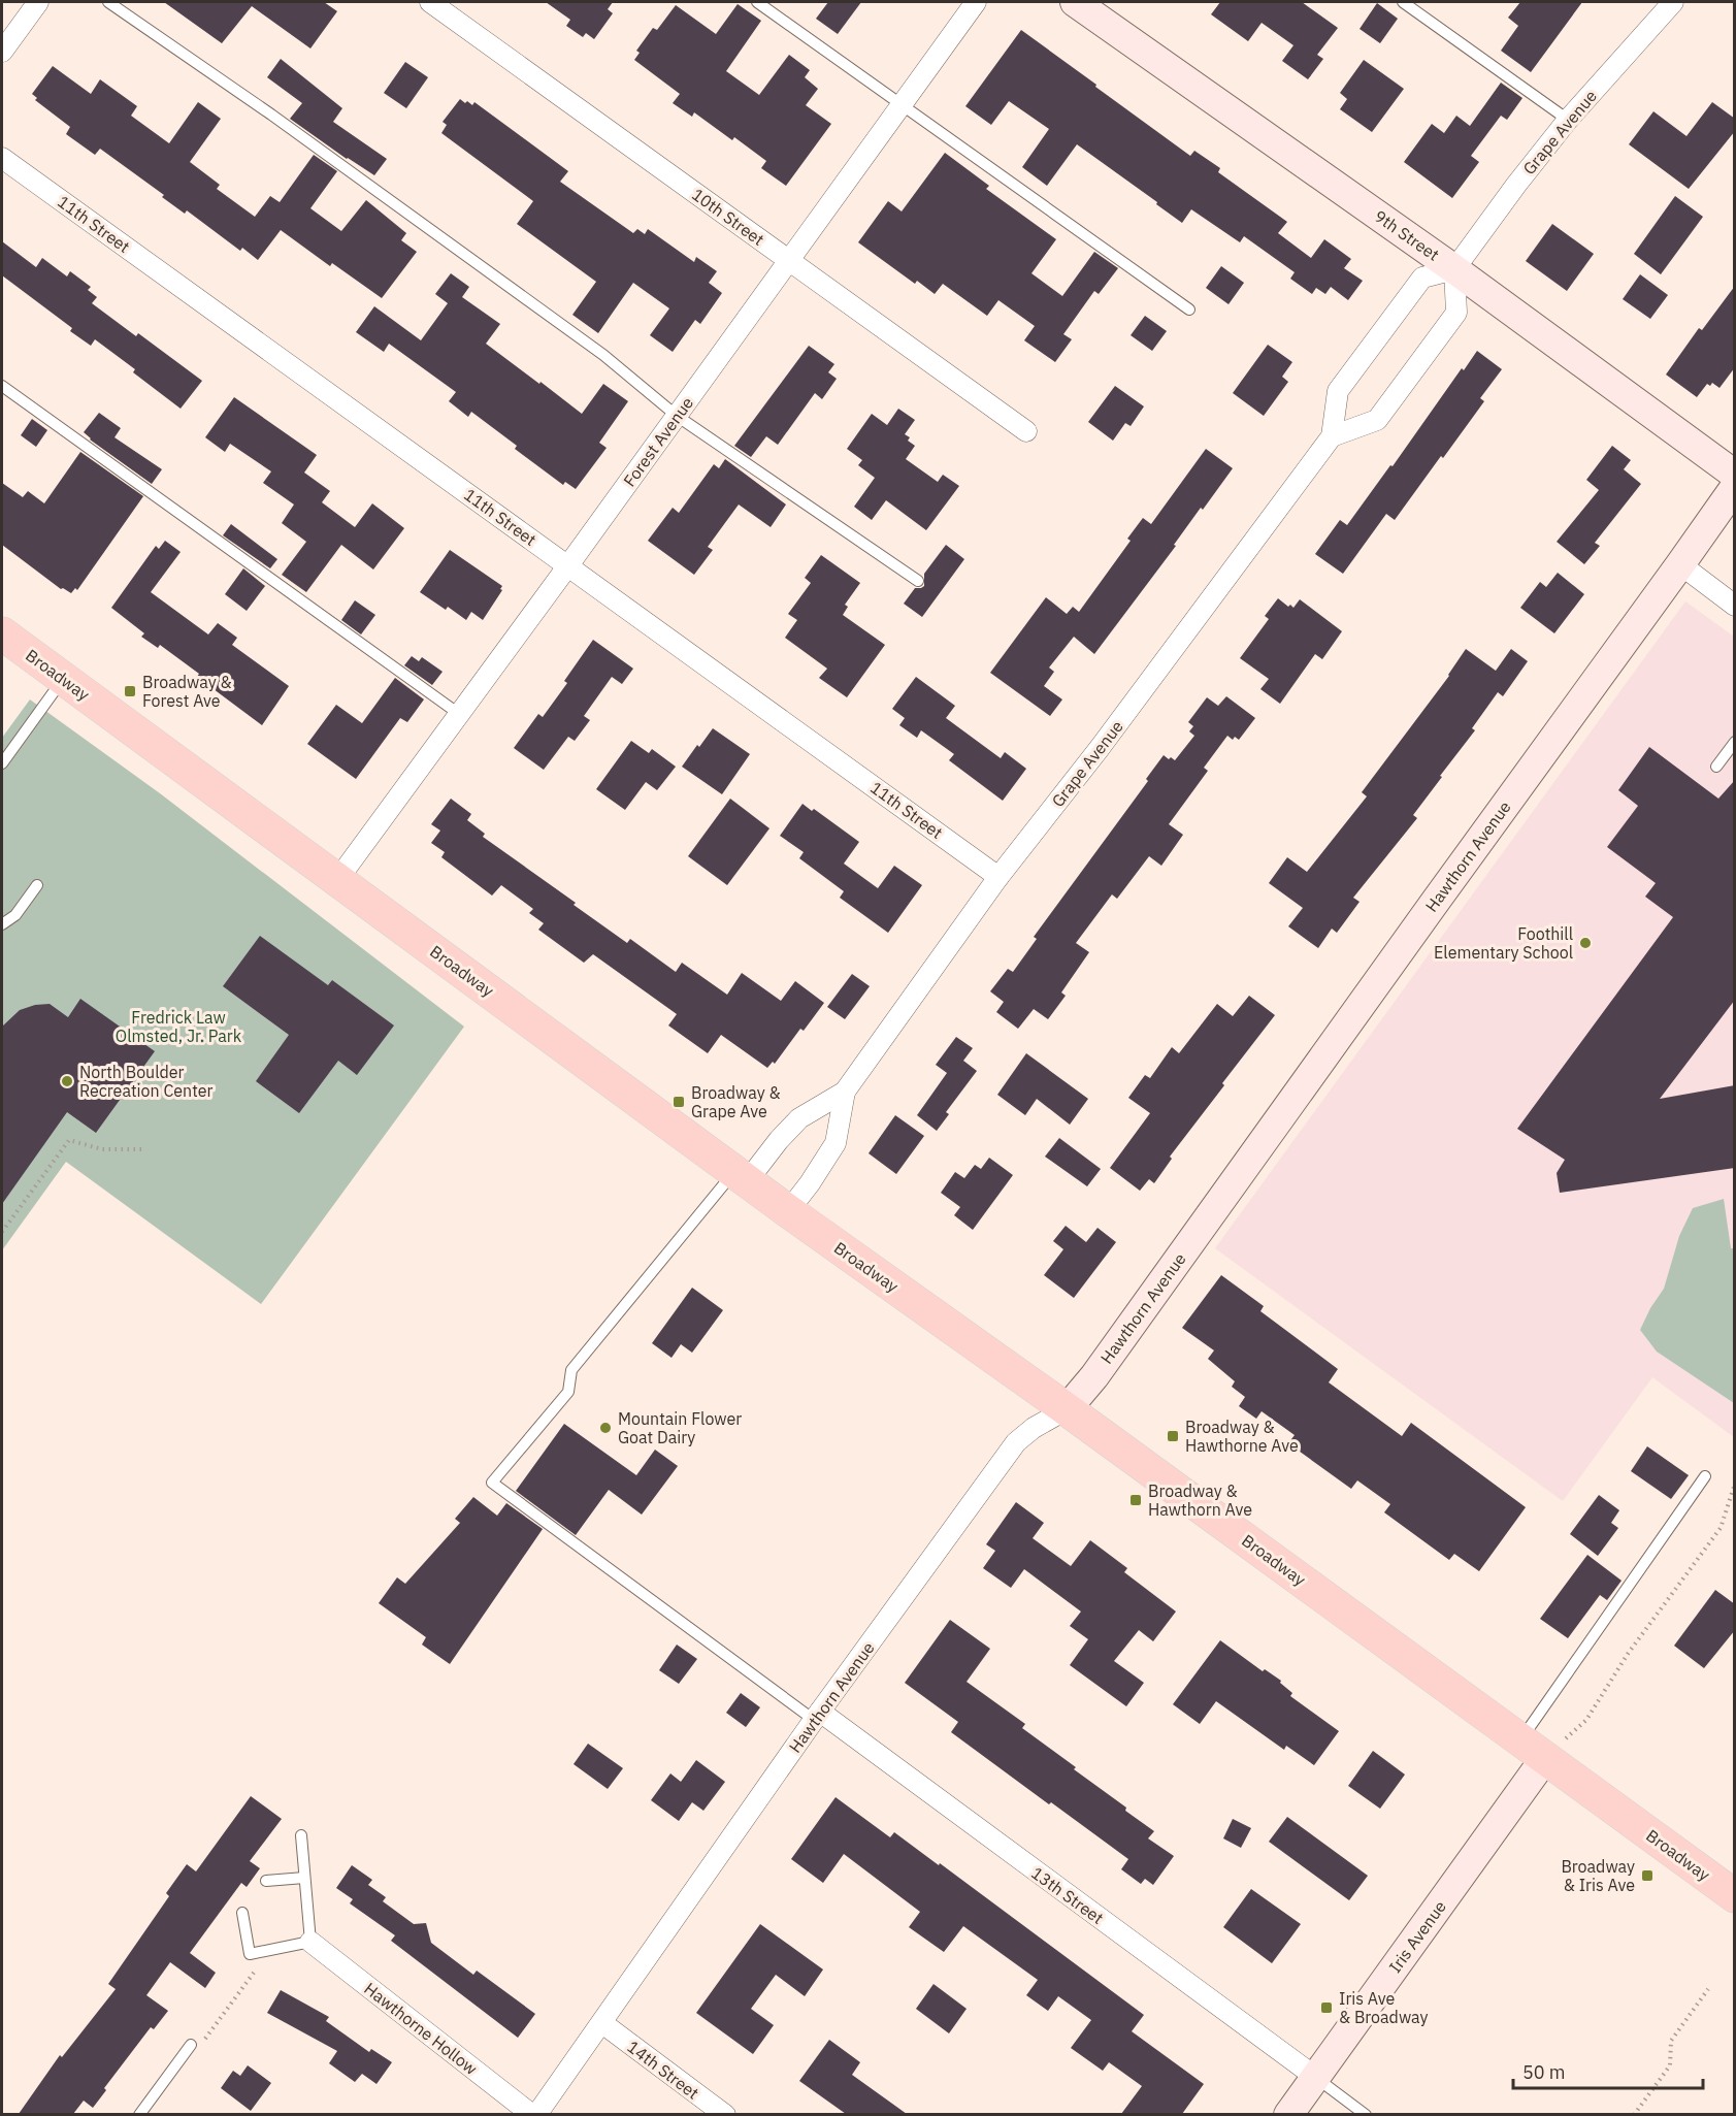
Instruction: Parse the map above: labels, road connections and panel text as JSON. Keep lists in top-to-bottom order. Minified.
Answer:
{"streets":{"main road":["Broadway"],"street":["Grape Avenue","10th Street","11th Street","9th Street","Forest Avenue","Hawthorn Avenue","13th Street","Iris Avenue","Hawthorne Hollow","14th Street"]},"crossings":[["Grape Avenue","11th Street"],["Grape Avenue","9th Street"],["Grape Avenue","Broadway"],["10th Street","Forest Avenue"],["11th Street","Forest Avenue"],["Forest Avenue","Broadway"],["Broadway","Hawthorn Avenue"],["Broadway","Iris Avenue"],["Hawthorn Avenue","13th Street"],["Hawthorn Avenue","Hawthorne Hollow"],["Hawthorn Avenue","14th Street"],["13th Street","Iris Avenue"]],"parks":["Fredrick Law Olmsted, Jr. Park"],"places":{"transit":["Broadway & Forest Ave","Broadway & Grape Ave","Broadway & Hawthorne Ave","Broadway & Hawthorn Ave","Broadway & Iris Ave","Iris Ave & Broadway"],"other":["Foothill Elementary School","North Boulder Recreation Center","Mountain Flower Goat Dairy"]},"scale_bar":"50 m"}
